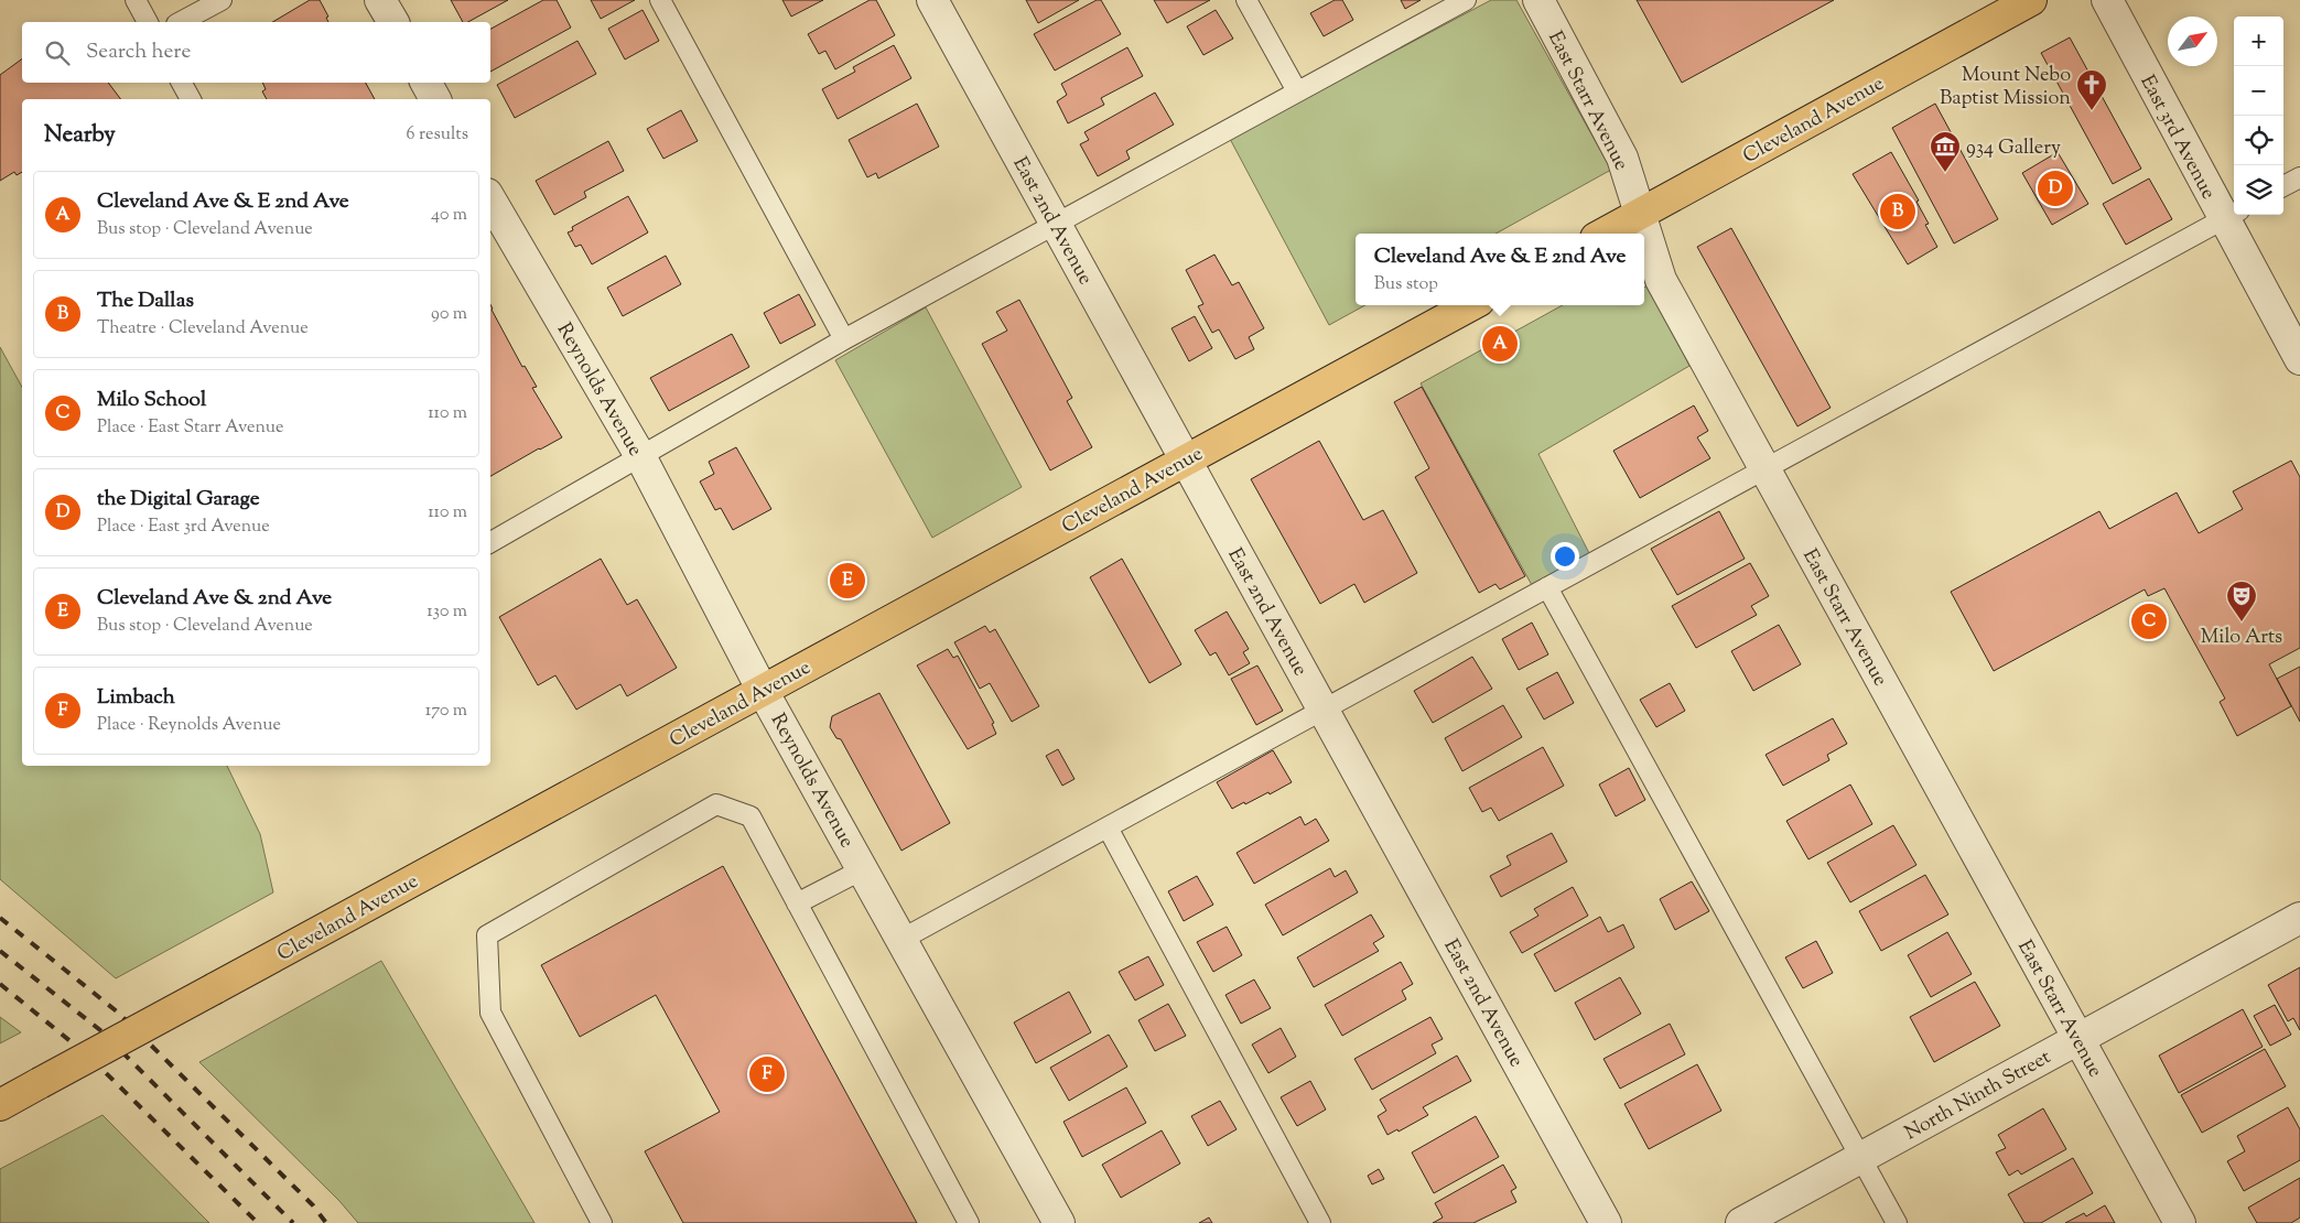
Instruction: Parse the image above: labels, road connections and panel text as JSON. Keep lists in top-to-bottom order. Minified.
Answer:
{"streets":{"main road":["Cleveland Avenue"],"street":["East Starr Avenue","East 3rd Avenue","East 2nd Avenue","Reynolds Avenue","North Ninth Street"]},"crossings":[["East Starr Avenue","Cleveland Avenue"],["East Starr Avenue","North Ninth Street"],["Cleveland Avenue","East 2nd Avenue"],["Cleveland Avenue","Reynolds Avenue"]],"places":{"church":["Mount Nebo Baptist Mission"],"museum":["934 Gallery"],"theatre":["Milo Arts"]},"north":"top right","page":{"map_buttons":["+","−"],"search":"Search here","heading":["Nearby","6 results"],"pins":["D","B","A","E","C","F"],"list":[{"mark":"A","name":"Cleveland Ave & E 2nd Ave","note":"Bus stop · Cleveland Avenue","value":"40 m"},{"mark":"B","name":"The Dallas","note":"Theatre · Cleveland Avenue","value":"90 m"},{"mark":"C","name":"Milo School","note":"Place · East Starr Avenue","value":"110 m"},{"mark":"D","name":"the Digital Garage","note":"Place · East 3rd Avenue","value":"110 m"},{"mark":"E","name":"Cleveland Ave & 2nd Ave","note":"Bus stop · Cleveland Avenue","value":"130 m"},{"mark":"F","name":"Limbach","note":"Place · Reynolds Avenue","value":"170 m"}],"popup":["Cleveland Ave & E 2nd Ave","Bus stop"]}}
